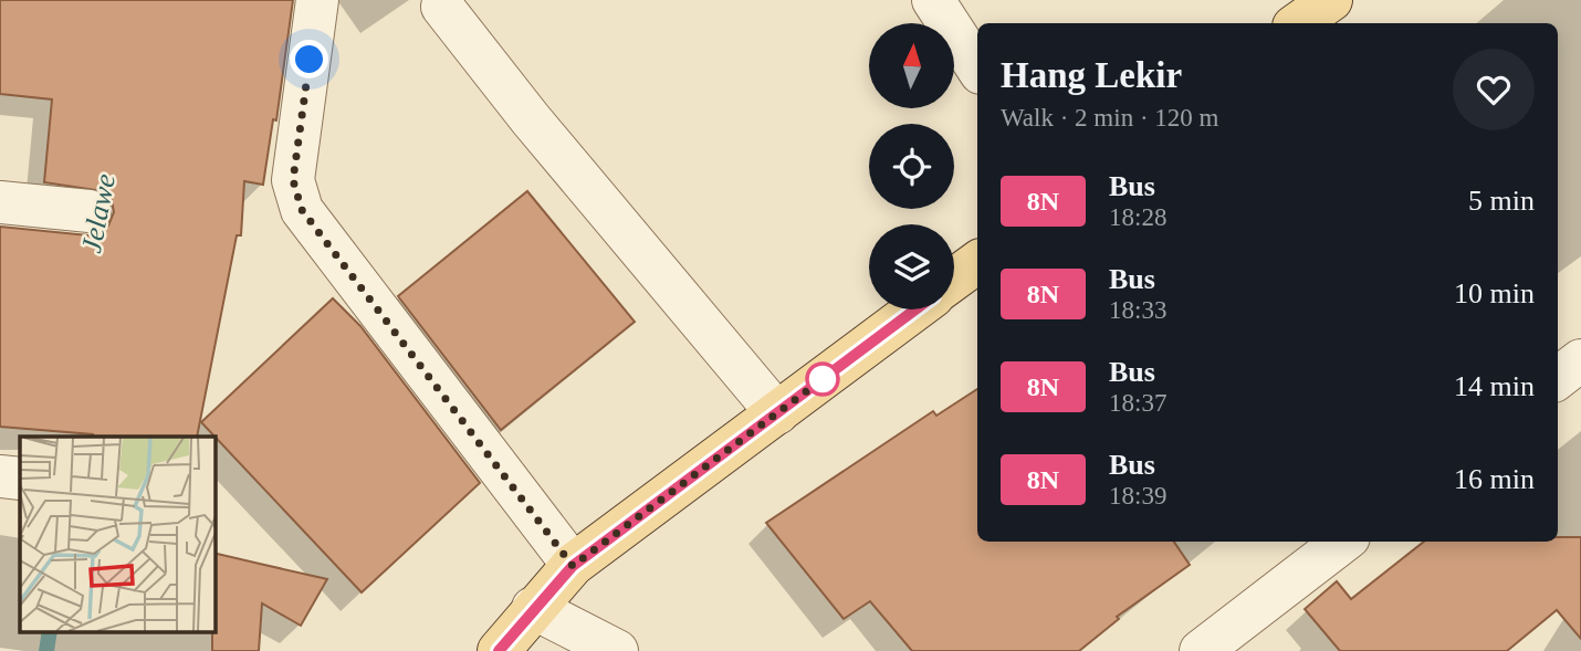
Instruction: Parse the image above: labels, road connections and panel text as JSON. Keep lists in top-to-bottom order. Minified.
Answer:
{"water":["Jelawe"],"lines":["bus line 8N"],"north":"top","page":{"heading":["Hang Lekir","Walk · 2 min · 120 m"],"list":[{"mark":"8N","name":"Bus","note":"18:28","value":"5 min"},{"mark":"8N","name":"Bus","note":"18:33","value":"10 min"},{"mark":"8N","name":"Bus","note":"18:37","value":"14 min"},{"mark":"8N","name":"Bus","note":"18:39","value":"16 min"}]}}
